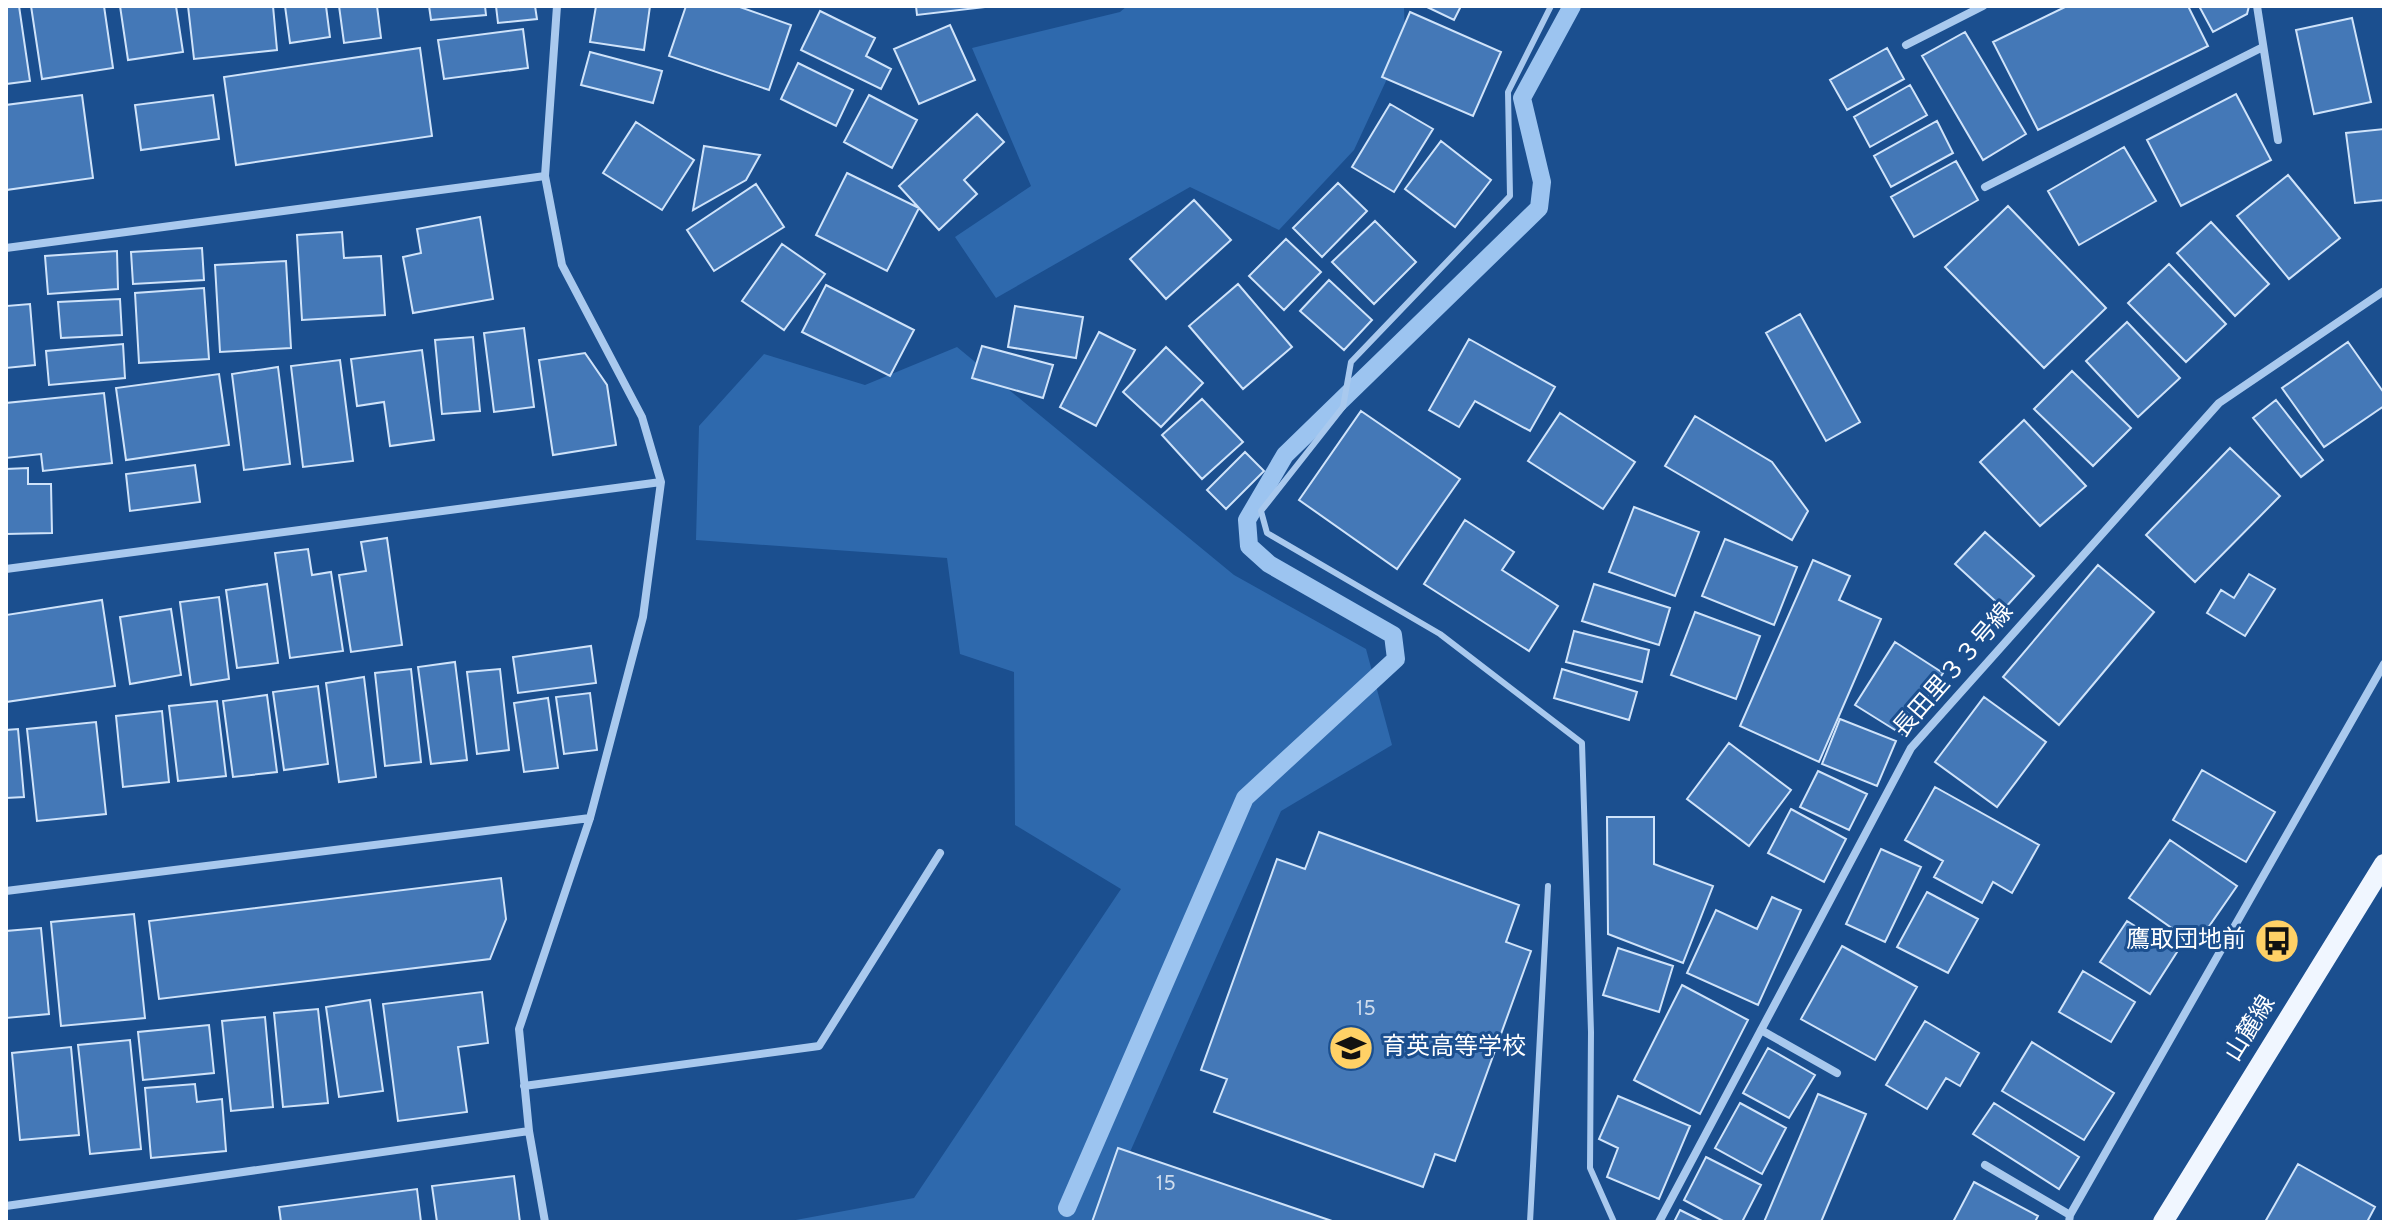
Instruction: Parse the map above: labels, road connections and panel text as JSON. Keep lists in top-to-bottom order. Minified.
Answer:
{"streets":{"main road":["山麓線"],"street":["長田里３３号線"]},"places":{"bus stop":["鷹取団地前"],"school or university":["育英高等学校"]},"house_numbers":["15","15"]}
